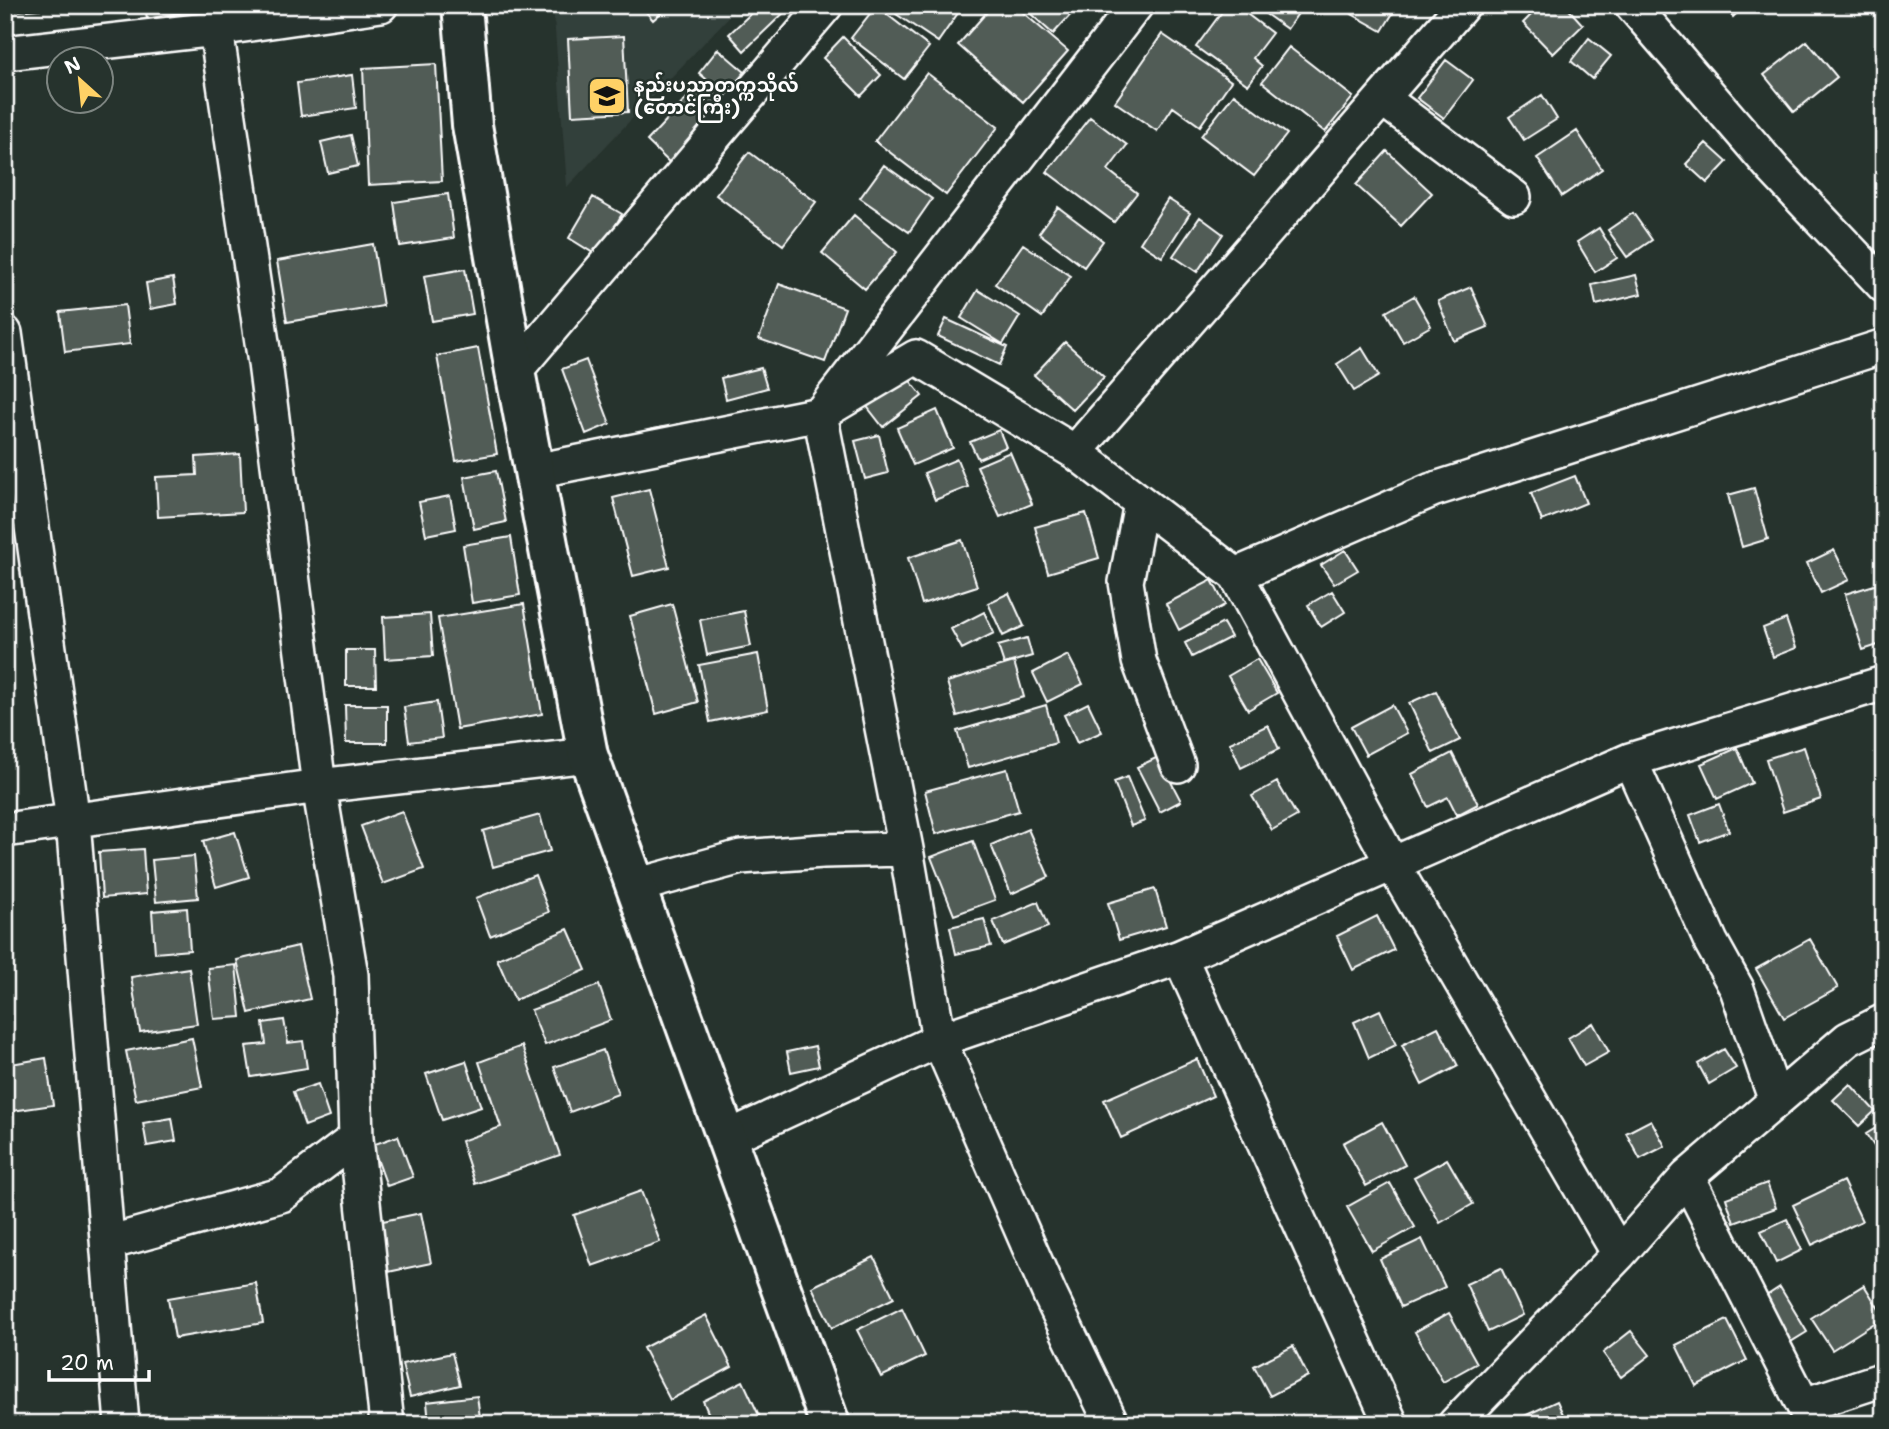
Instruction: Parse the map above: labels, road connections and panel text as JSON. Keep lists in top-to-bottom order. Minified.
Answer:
{"places":{"school or university":["နည်းပညာတက္ကသိုလ် (တောင်ကြီး)"]},"scale_bar":"20 m","north":"top left"}
